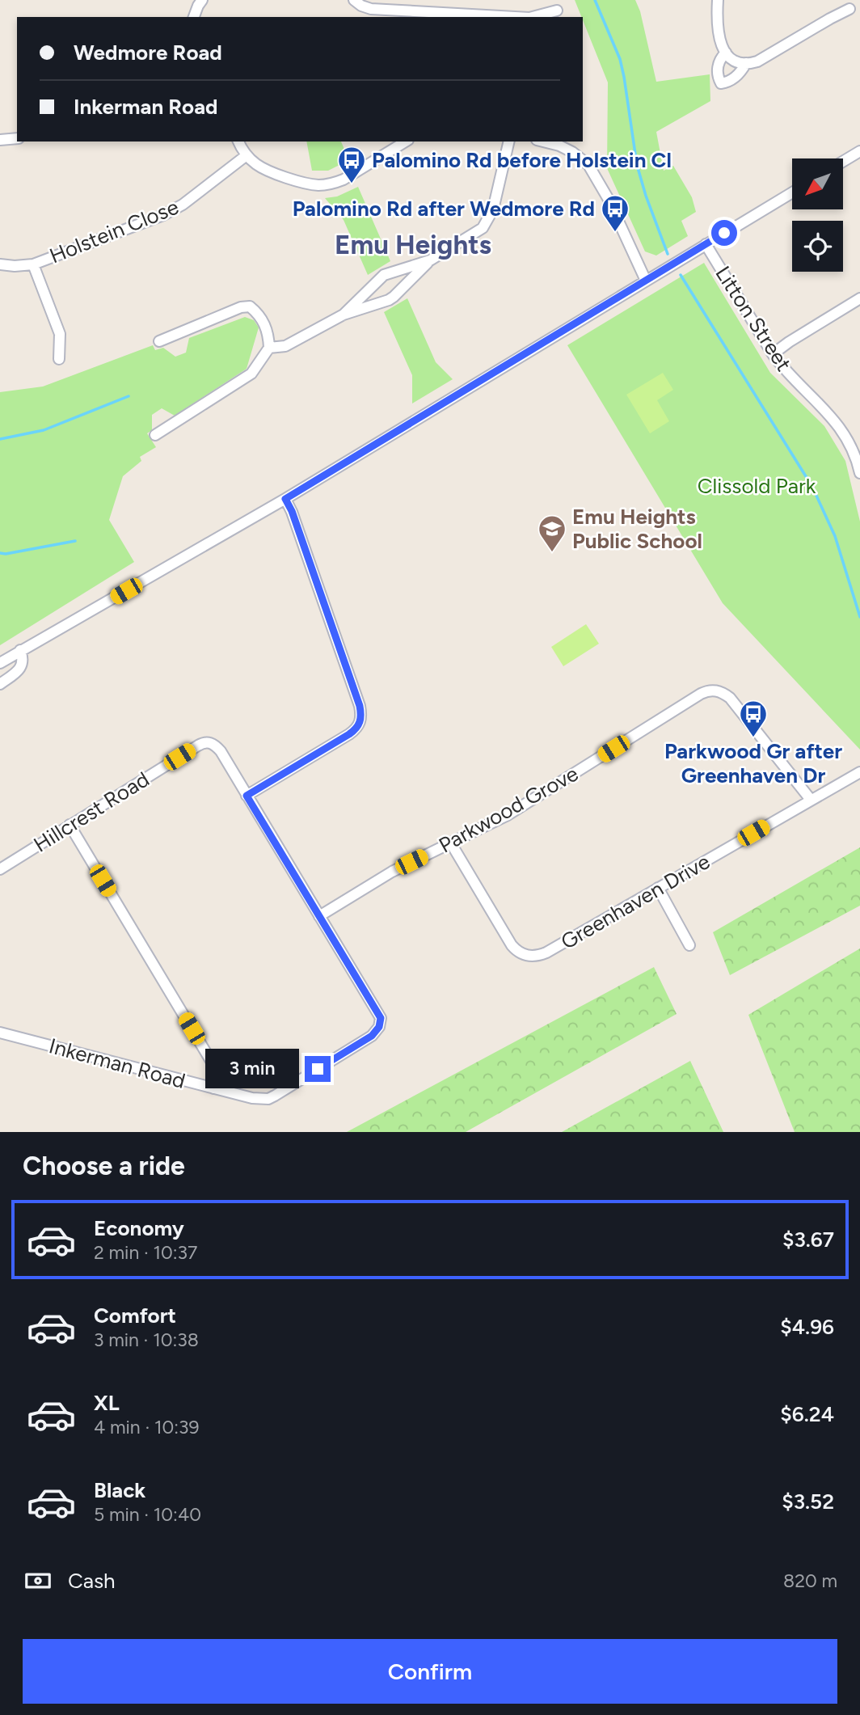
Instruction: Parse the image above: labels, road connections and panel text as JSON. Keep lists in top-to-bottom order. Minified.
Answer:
{"streets":{"street":["Holstein Close","Litton Street","Parkwood Grove","Hillcrest Road","Greenhaven Drive","Inkerman Road"]},"crossings":[["Parkwood Grove","Greenhaven Drive"],["Parkwood Grove","Inkerman Road"]],"districts":["Emu Heights"],"parks":["Clissold Park"],"places":{"bus stop":["Palomino Rd before Holstein Cl","Palomino Rd after Wedmore Rd","Parkwood Gr after Greenhaven Dr"],"school or university":["Emu Heights Public School"]},"north":"bottom left","page":{"banner":["Wedmore Road","Inkerman Road"],"bubble":"3 min","heading":"Choose a ride","list":[{"name":"Economy","note":"2 min · 10:37","value":"$3.67"},{"name":"Comfort","note":"3 min · 10:38","value":"$4.96"},{"name":"XL","note":"4 min · 10:39","value":"$6.24"},{"name":"Black","note":"5 min · 10:40","value":"$3.52"}],"pay":["Cash","820 m"],"buttons":"Confirm"}}
